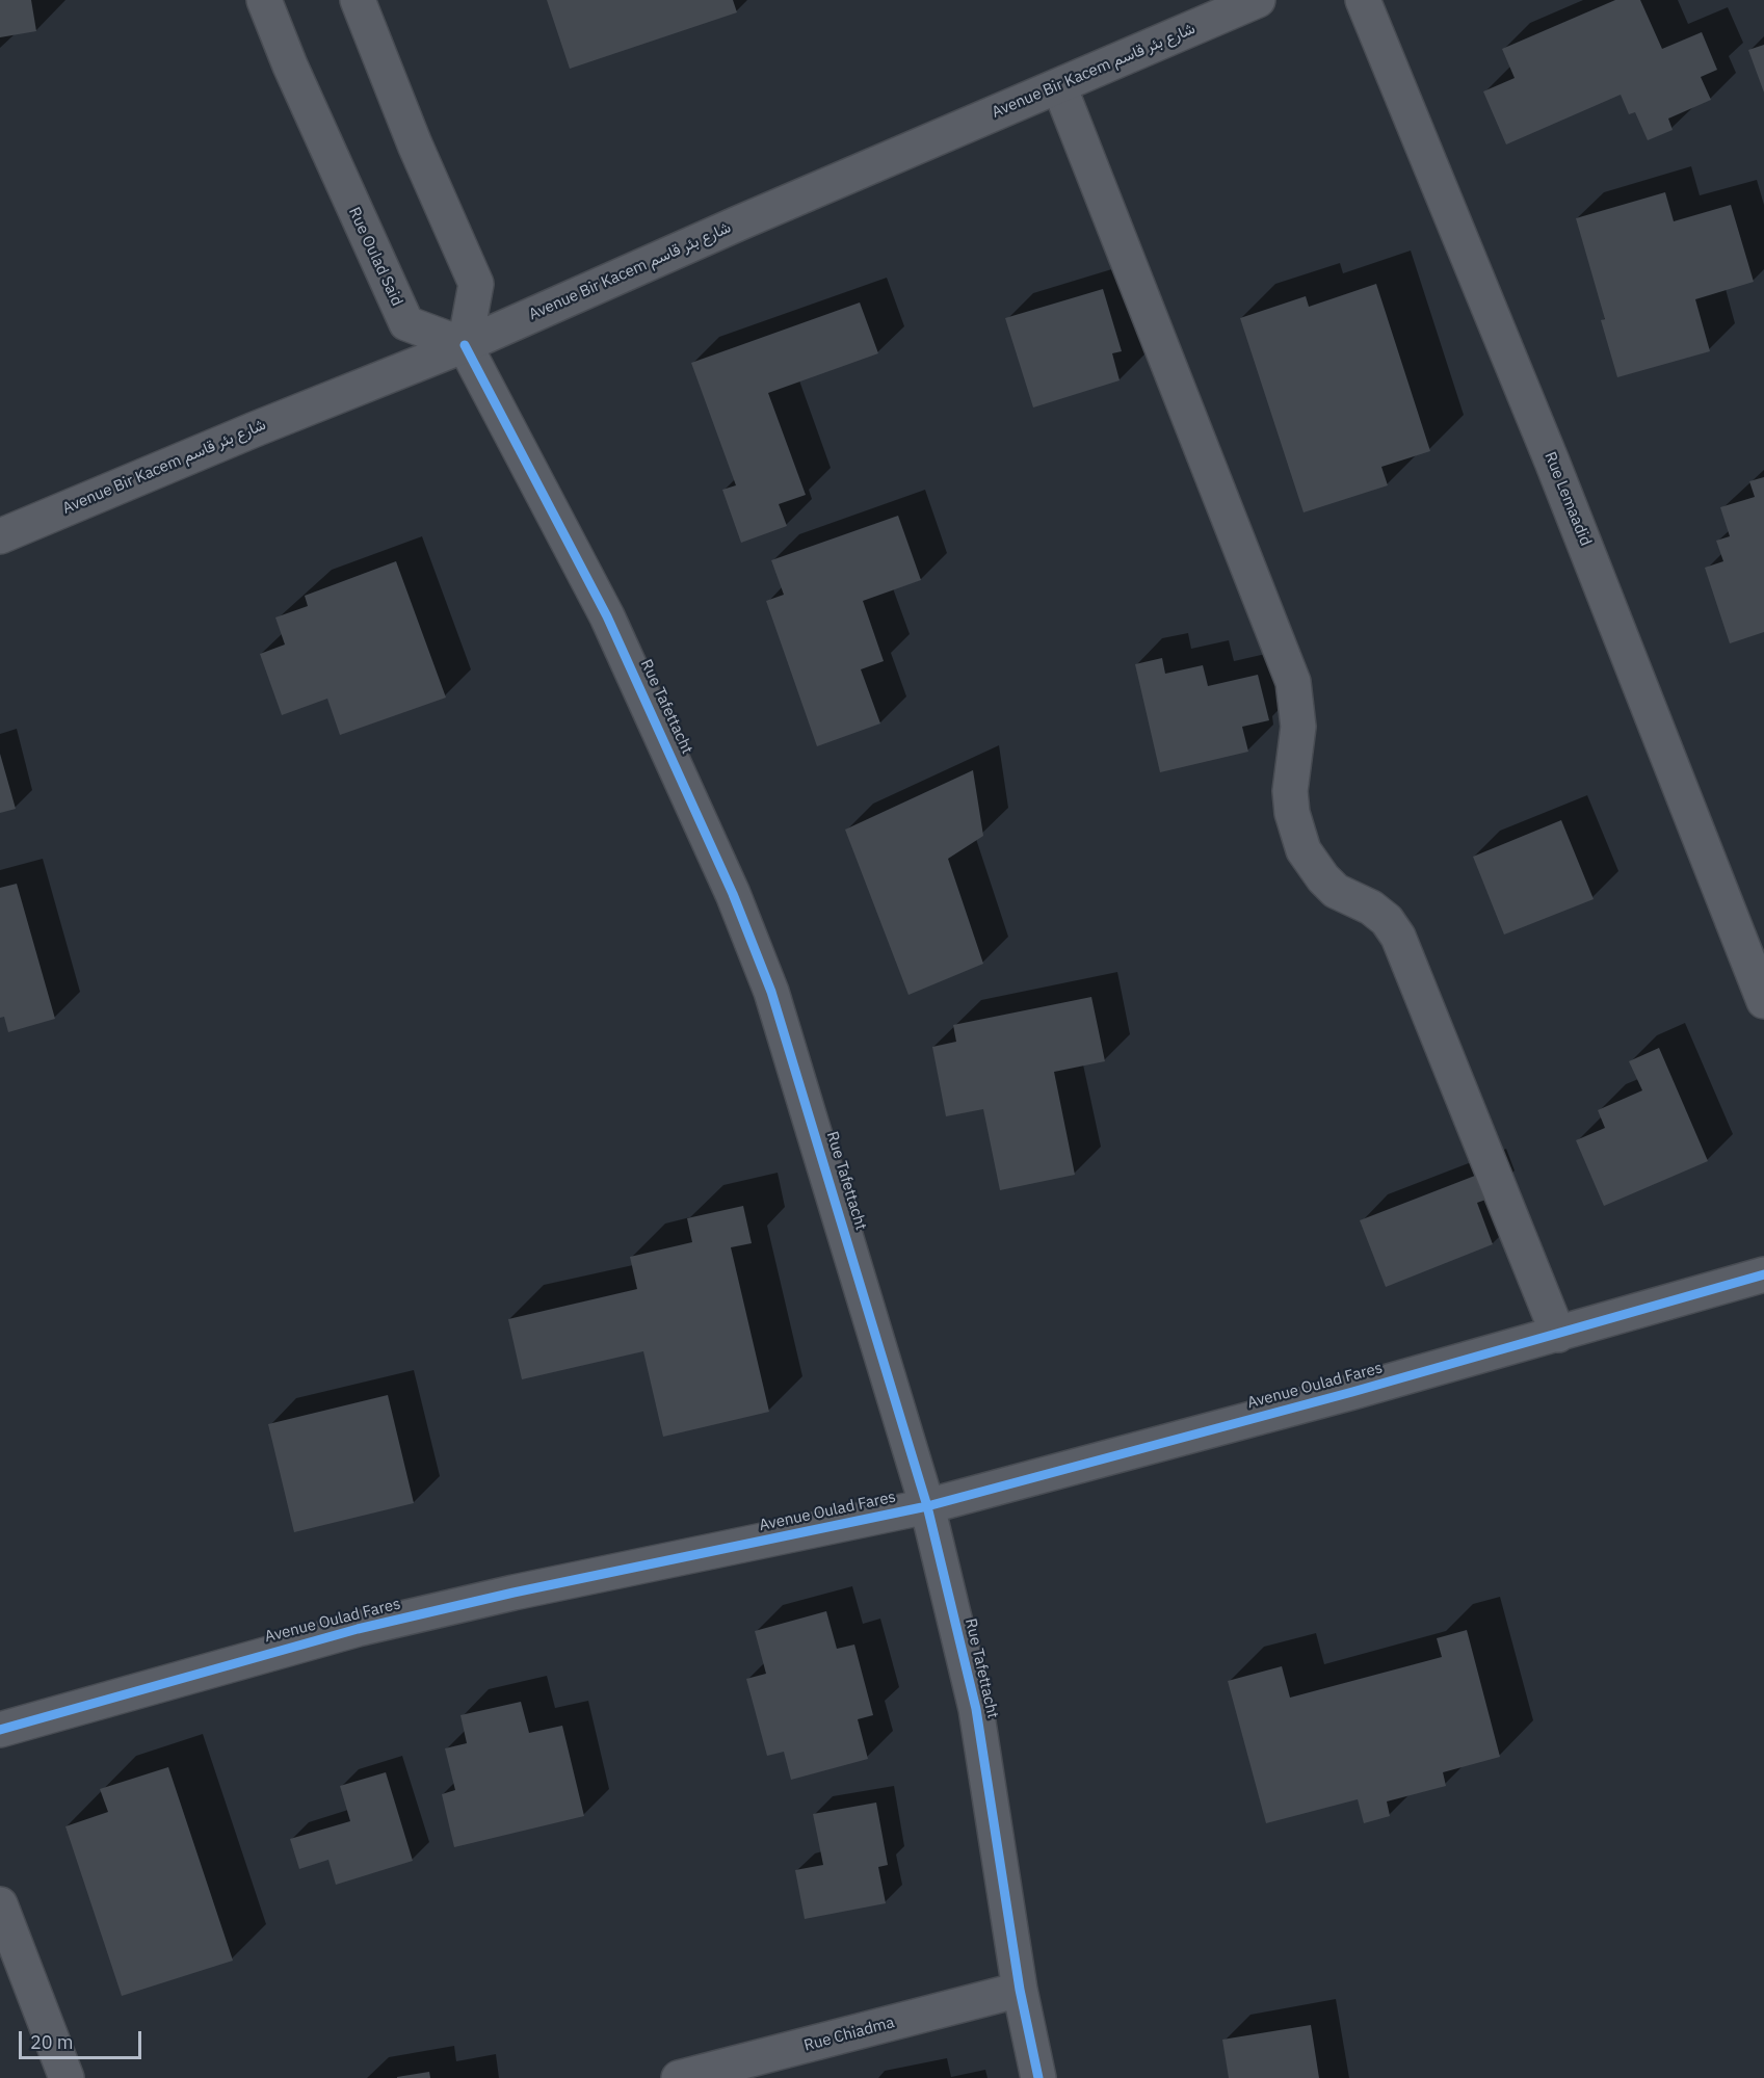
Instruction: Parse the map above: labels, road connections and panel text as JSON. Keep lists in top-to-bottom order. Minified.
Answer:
{"streets":{"street":["Avenue Bir Kacem شارع بئر قاسم","Rue Oulad Said","Rue Lemaadid","Rue Tafettacht","Avenue Oulad Fares","Rue Chiadma"]},"crossings":[["Avenue Bir Kacem شارع بئر قاسم","Rue Oulad Said"],["Avenue Bir Kacem شارع بئر قاسم","Rue Tafettacht"],["Rue Oulad Said","Rue Tafettacht"],["Rue Tafettacht","Avenue Oulad Fares"],["Rue Tafettacht","Rue Chiadma"]],"scale_bar":"20 m"}
